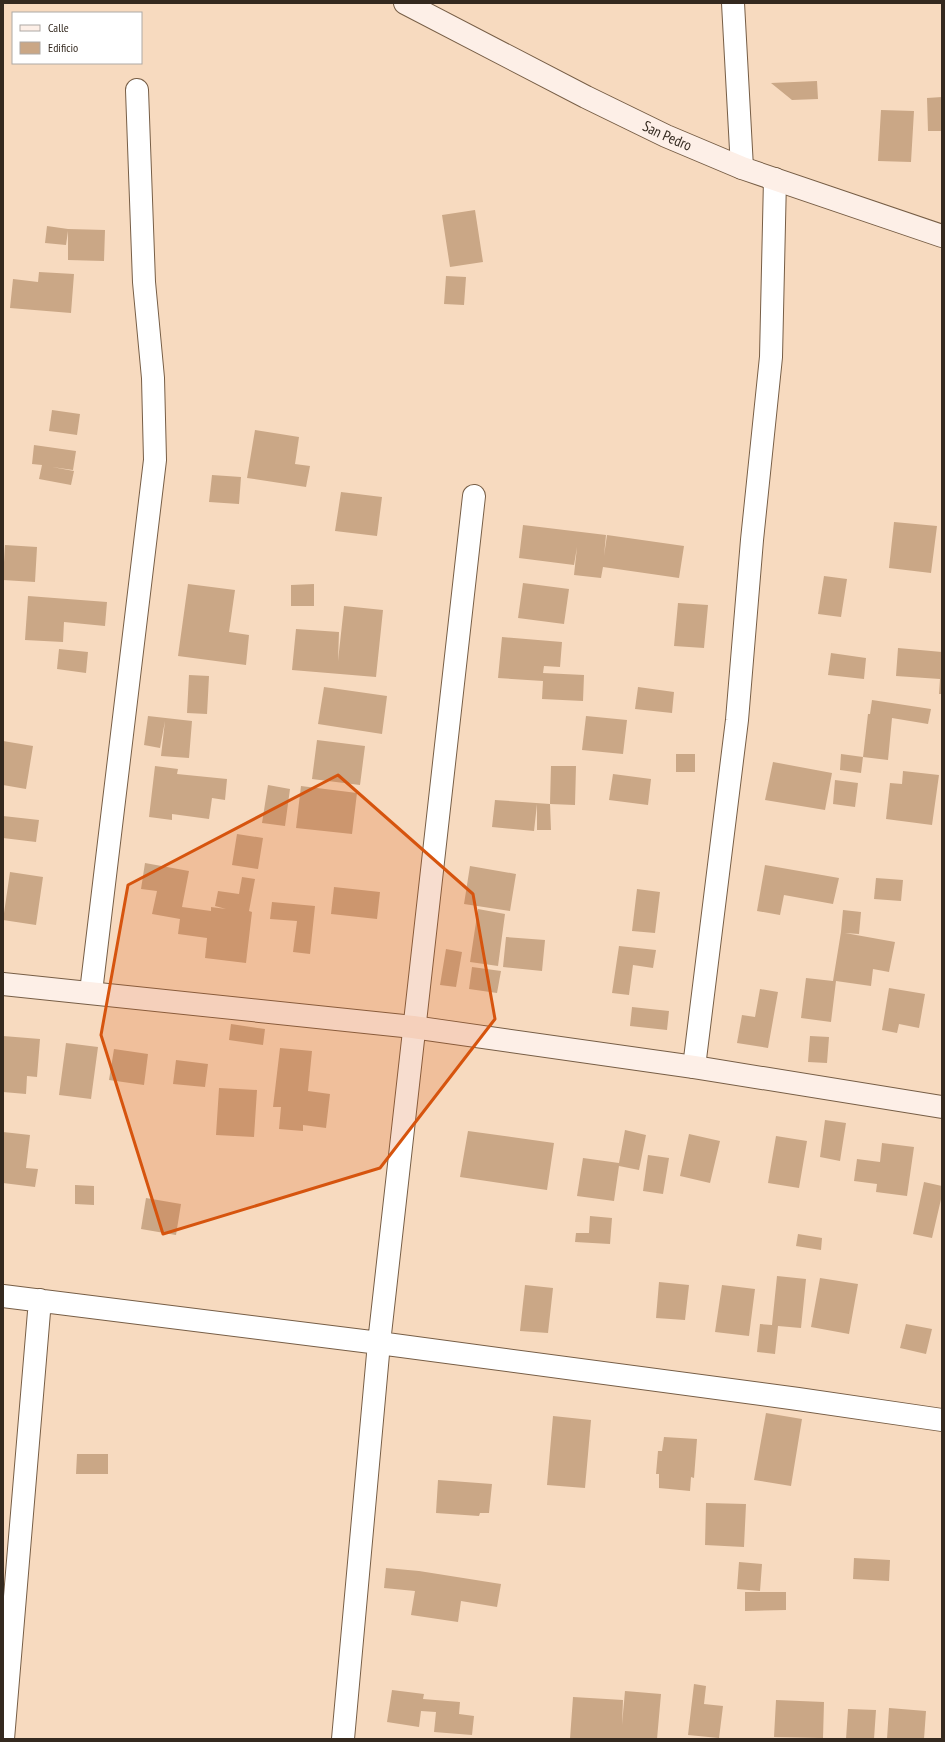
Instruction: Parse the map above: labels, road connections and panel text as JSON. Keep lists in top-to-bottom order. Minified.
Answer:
{"streets":{"street":["San Pedro"]},"legend":["Calle","Edificio"]}
